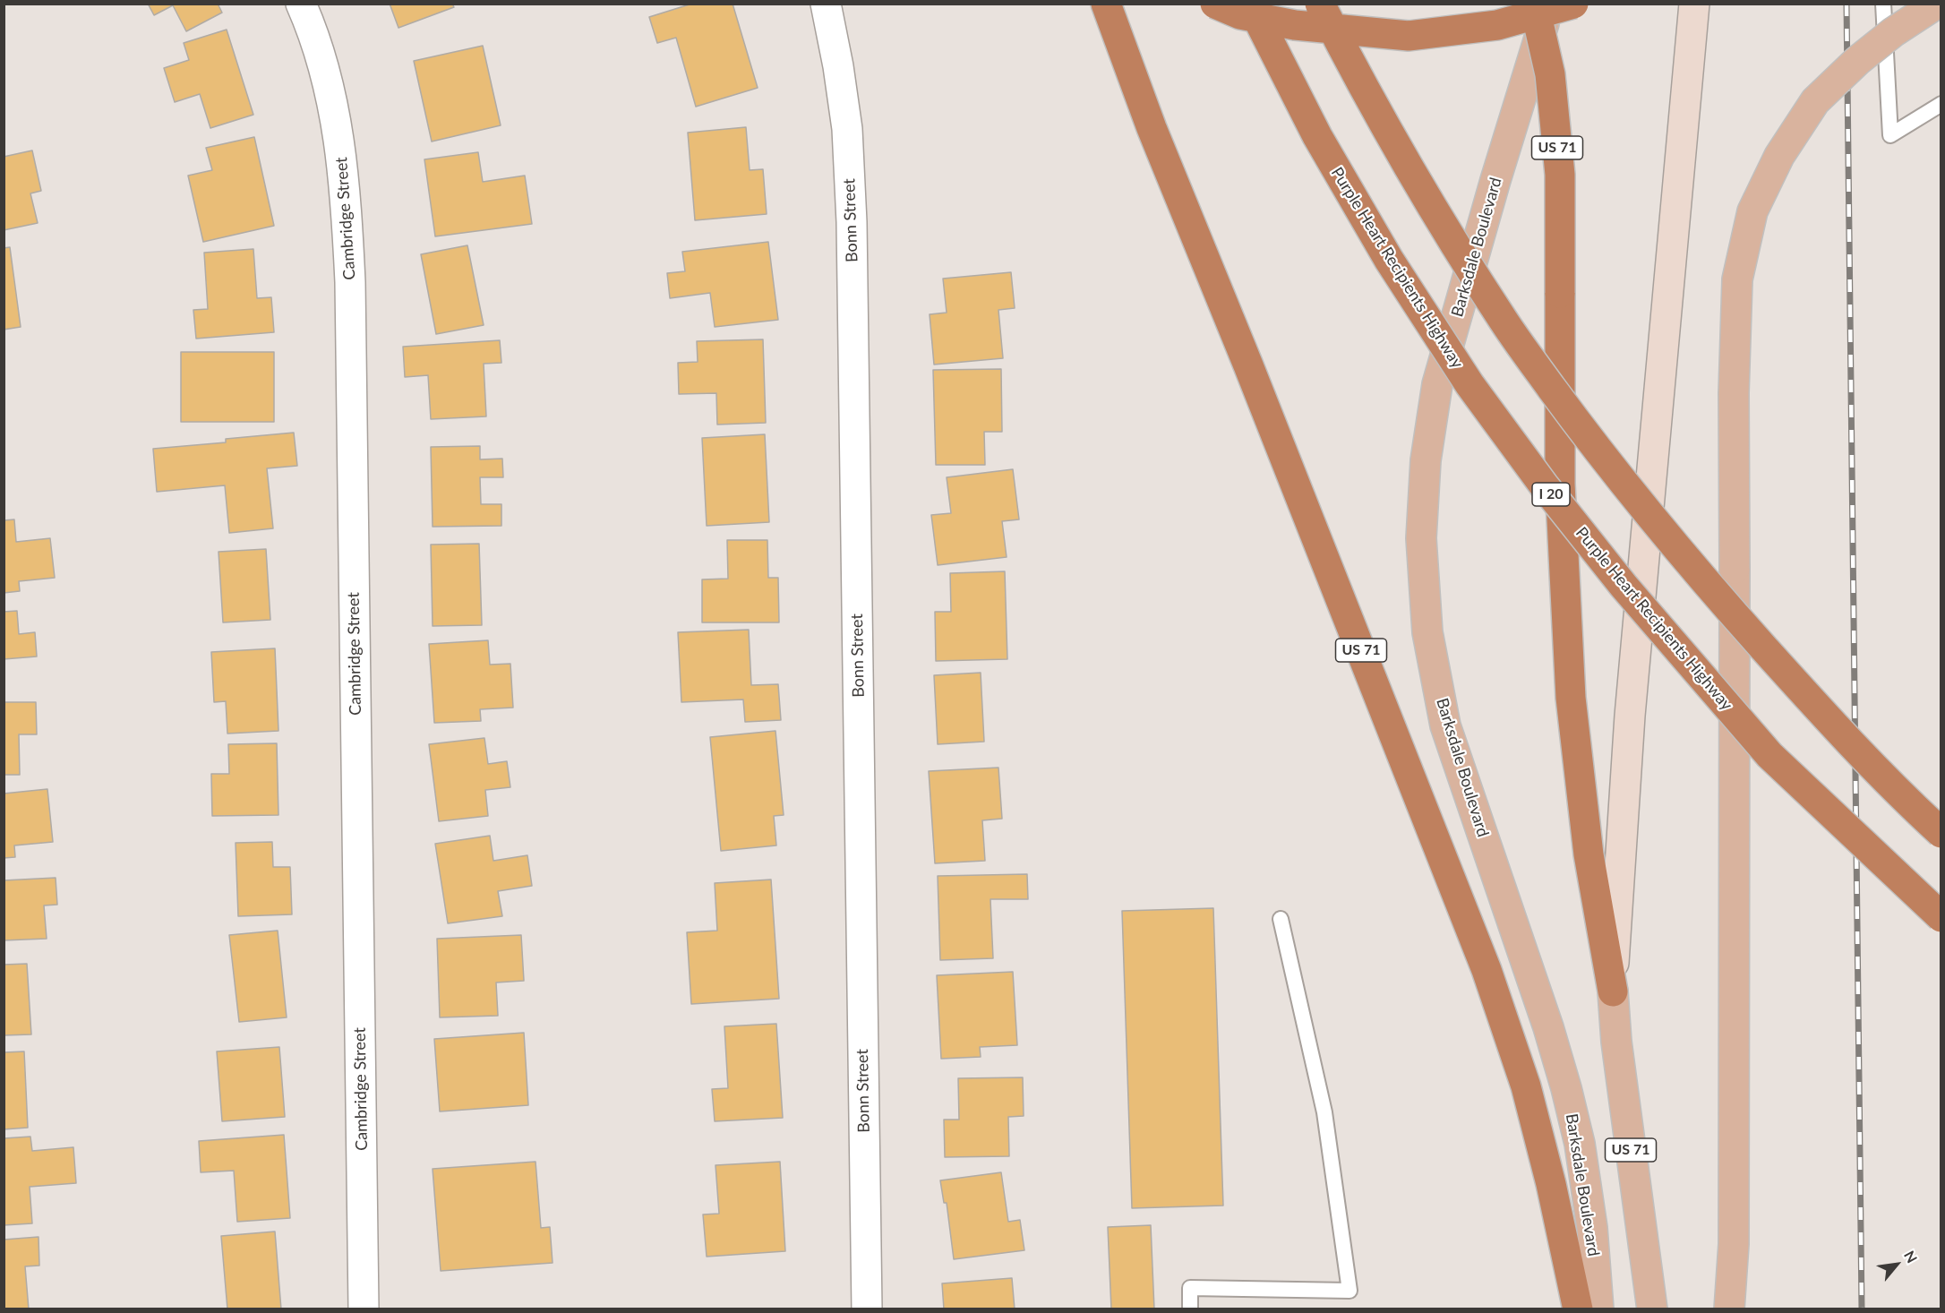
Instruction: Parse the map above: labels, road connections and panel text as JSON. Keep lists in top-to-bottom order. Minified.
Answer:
{"streets":{"highway":["US 71","Purple Heart Recipients Highway","I 20"],"main road":["Barksdale Boulevard"],"street":["Cambridge Street","Bonn Street"]},"north":"top right"}
